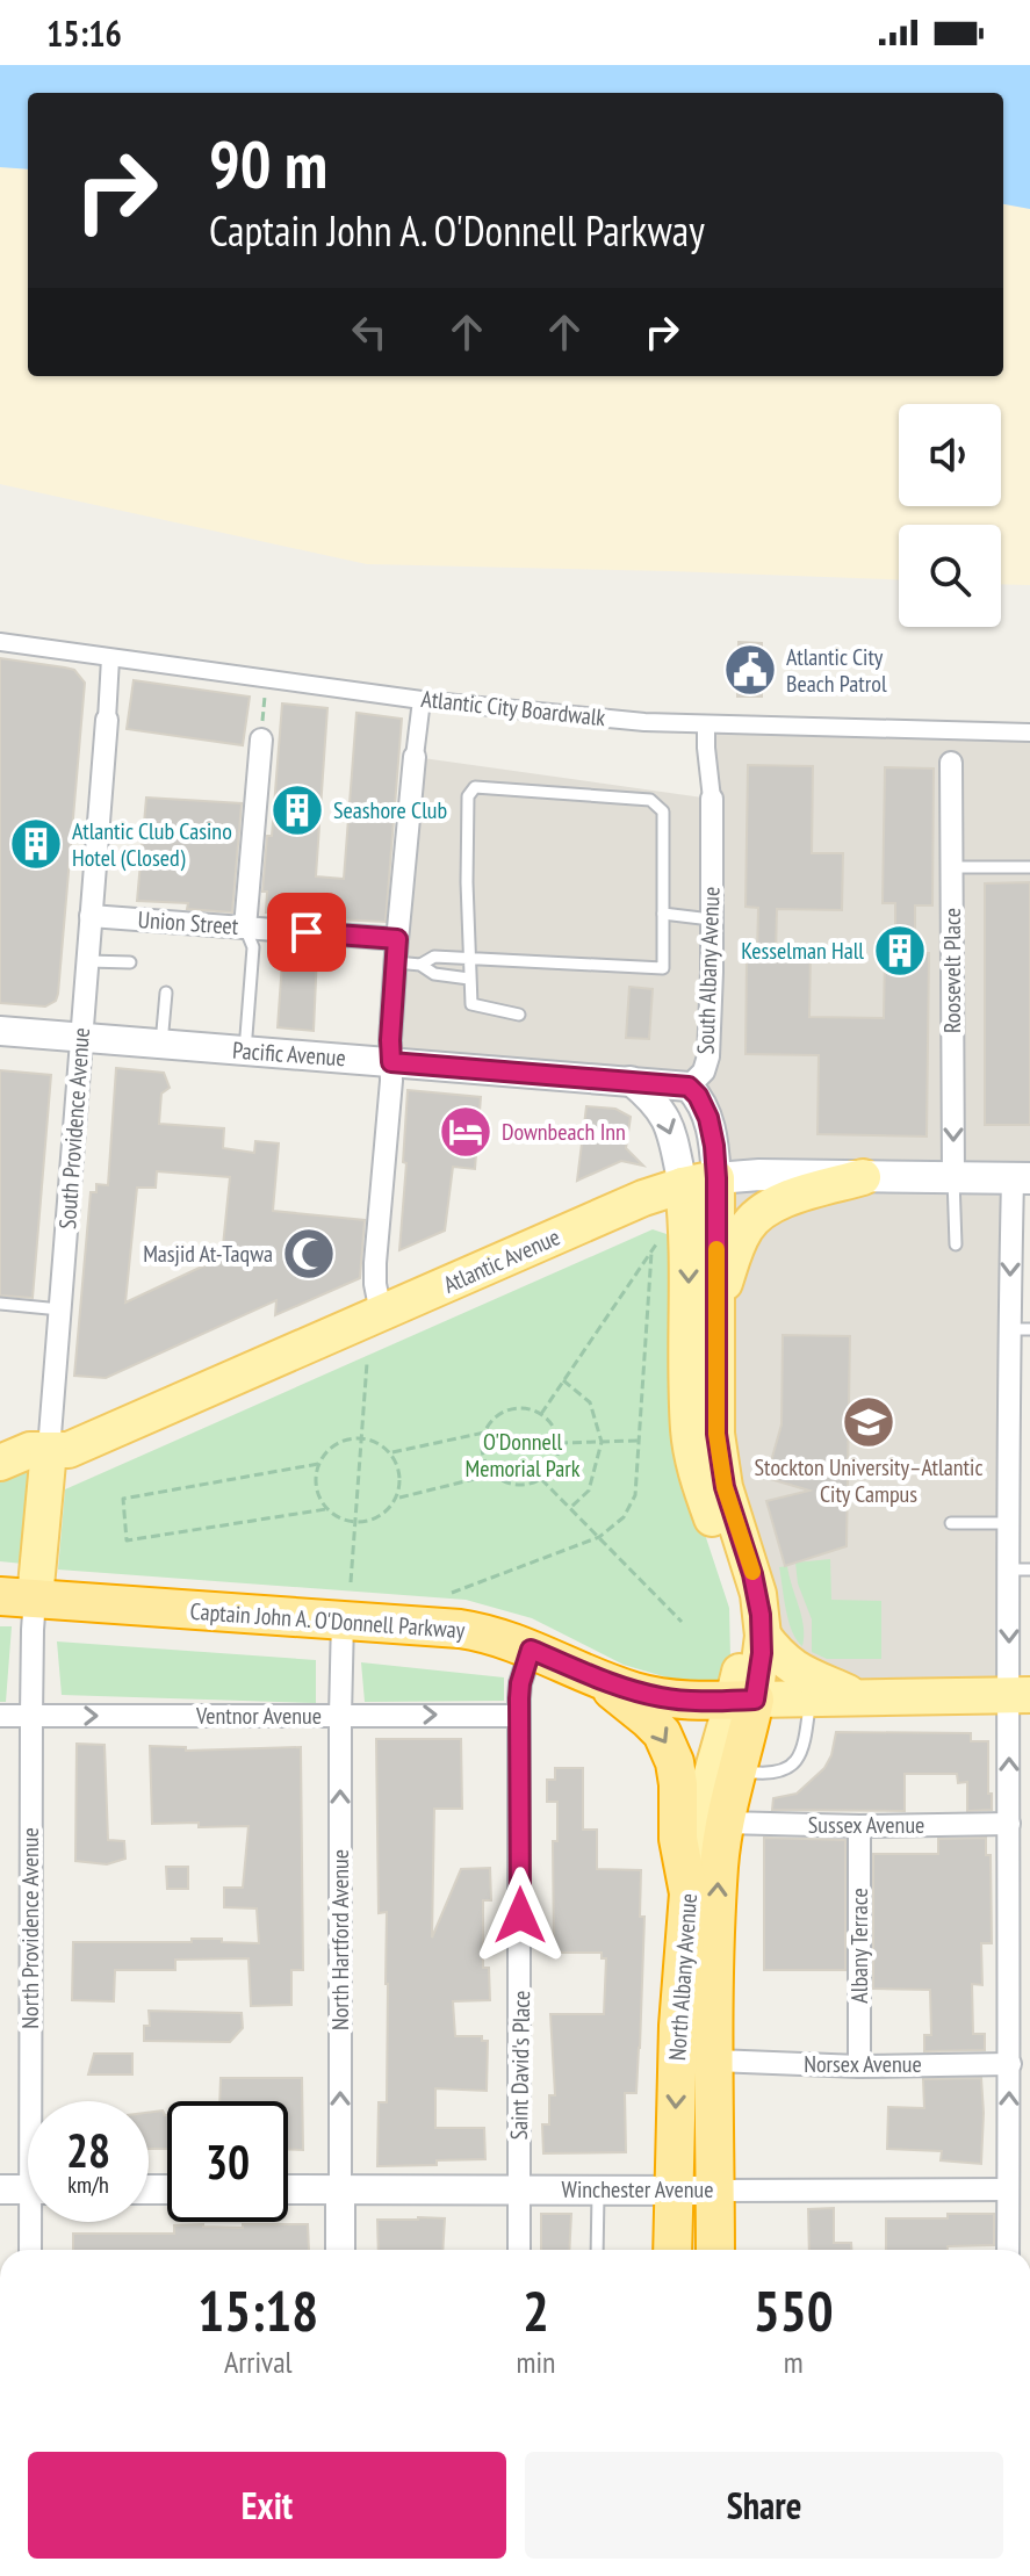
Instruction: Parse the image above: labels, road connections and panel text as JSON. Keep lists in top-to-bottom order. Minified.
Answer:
{"streets":{"highway":["Captain John A. O'Donnell Parkway","North Albany Avenue"],"main road":["South Albany Avenue","South Providence Avenue","Atlantic Avenue"],"street":["Atlantic City Boardwalk","Union Street","Roosevelt Place","Pacific Avenue","Ventnor Avenue","Sussex Avenue","North Providence Avenue","North Hartford Avenue","Albany Terrace","Norsex Avenue","Saint David's Place","Winchester Avenue"]},"crossings":[["Atlantic City Boardwalk","South Albany Avenue"],["Atlantic City Boardwalk","South Providence Avenue"],["Union Street","South Providence Avenue"],["South Albany Avenue","Pacific Avenue"],["South Albany Avenue","Atlantic Avenue"],["South Albany Avenue","Captain John A. O'Donnell Parkway"],["South Albany Avenue","North Albany Avenue"],["Roosevelt Place","Atlantic Avenue"],["Pacific Avenue","South Providence Avenue"],["South Providence Avenue","Atlantic Avenue"],["South Providence Avenue","Captain John A. O'Donnell Parkway"],["South Providence Avenue","North Providence Avenue"],["Captain John A. O'Donnell Parkway","North Providence Avenue"],["Captain John A. O'Donnell Parkway","North Hartford Avenue"],["Captain John A. O'Donnell Parkway","North Albany Avenue"],["Captain John A. O'Donnell Parkway","Saint David's Place"],["Ventnor Avenue","North Providence Avenue"],["Ventnor Avenue","North Hartford Avenue"],["Ventnor Avenue","Saint David's Place"],["Sussex Avenue","Albany Terrace"],["Sussex Avenue","North Albany Avenue"],["North Hartford Avenue","Winchester Avenue"],["Albany Terrace","Norsex Avenue"],["North Albany Avenue","Norsex Avenue"],["North Albany Avenue","Winchester Avenue"],["Saint David's Place","Winchester Avenue"]],"one_way":["Roosevelt Place","Ventnor Avenue","North Hartford Avenue"],"parks":["O'Donnell Memorial Park"],"places":{"public building":["Atlantic City Beach Patrol"],"building":["Seashore Club","Atlantic Club Casino Hotel (Closed)","Kesselman Hall"],"hotel":["Downbeach Inn"],"mosque":["Masjid At-Taqwa"],"school or university":["Stockton University–Atlantic City Campus"]},"page":{"status":"15:16","turn":["90 m","Captain John A. O'Donnell Parkway"],"speed":"28 km/h","limit":"30","eta":["15:18","Arrival","2","min","550","m"],"buttons":["Exit","Share"]}}
